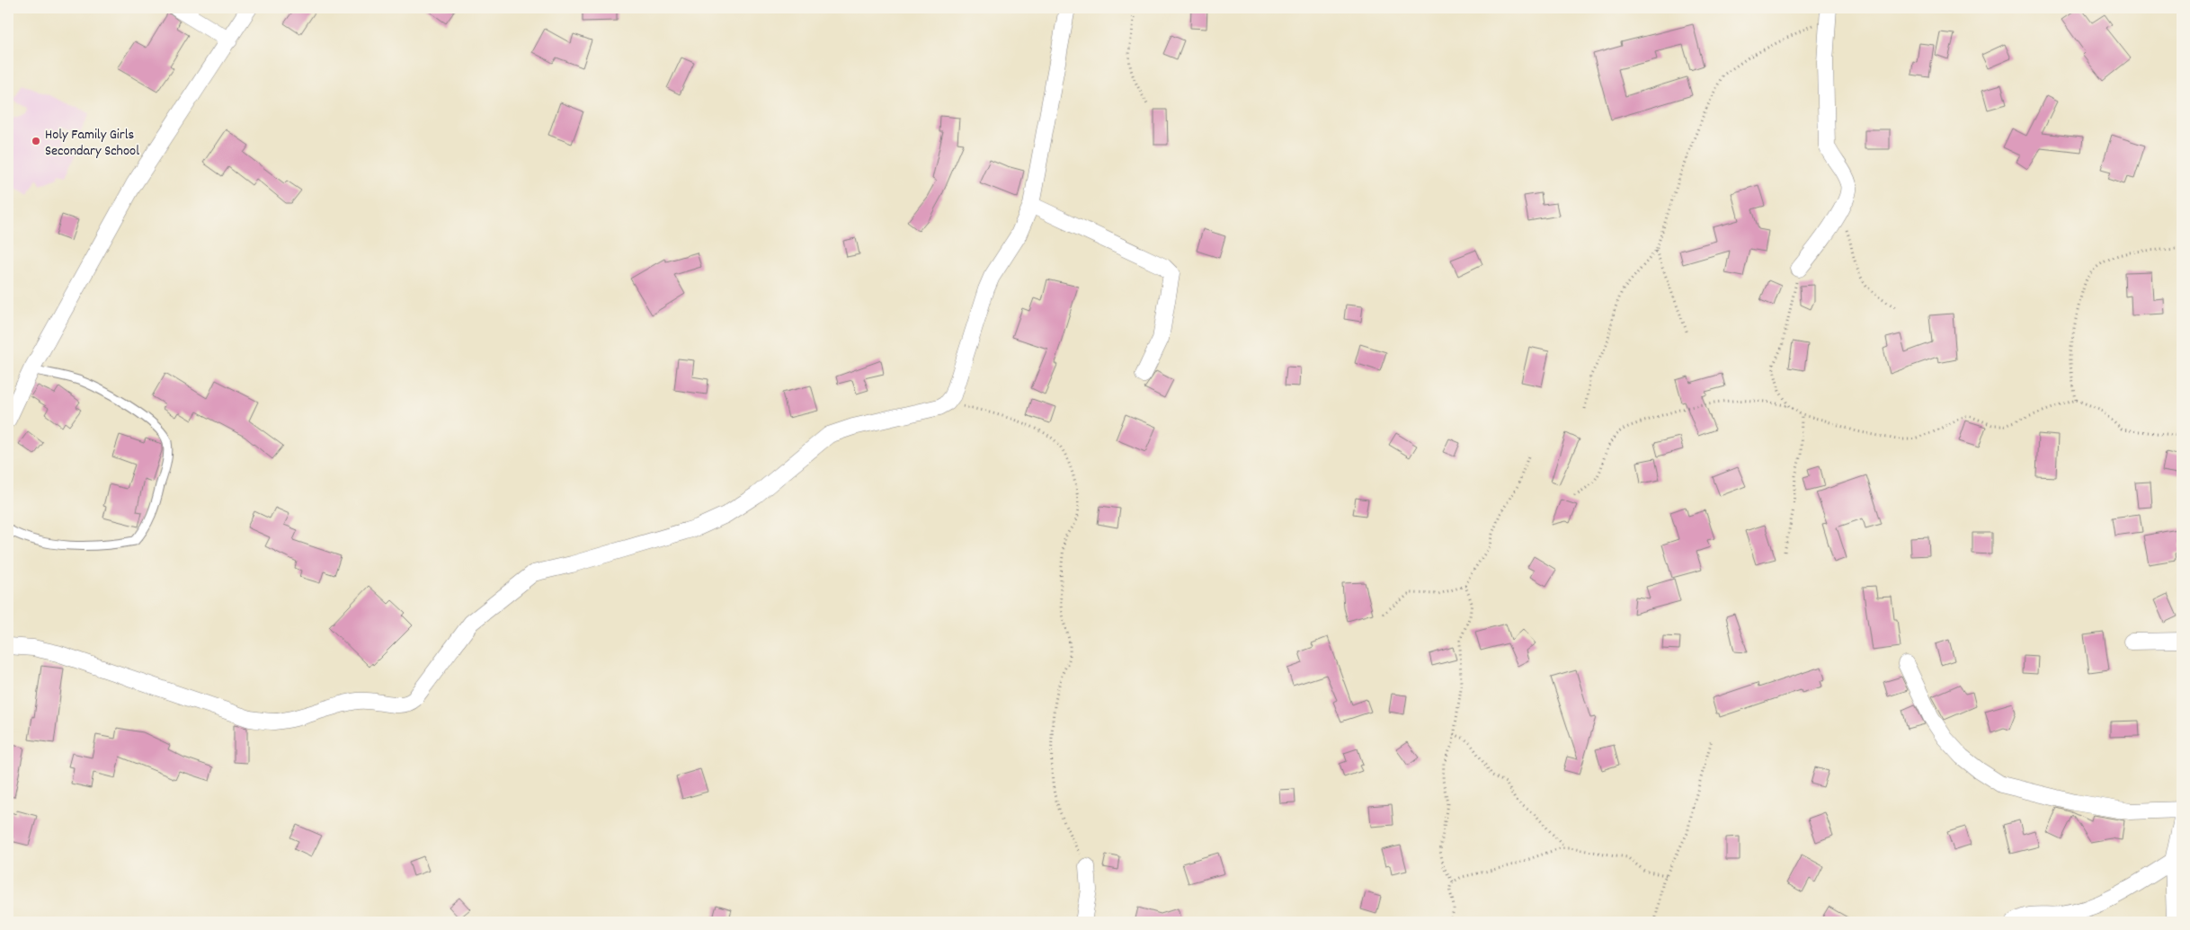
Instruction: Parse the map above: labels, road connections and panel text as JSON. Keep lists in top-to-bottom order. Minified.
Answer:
{"places":["Holy Family Girls Secondary School"]}
